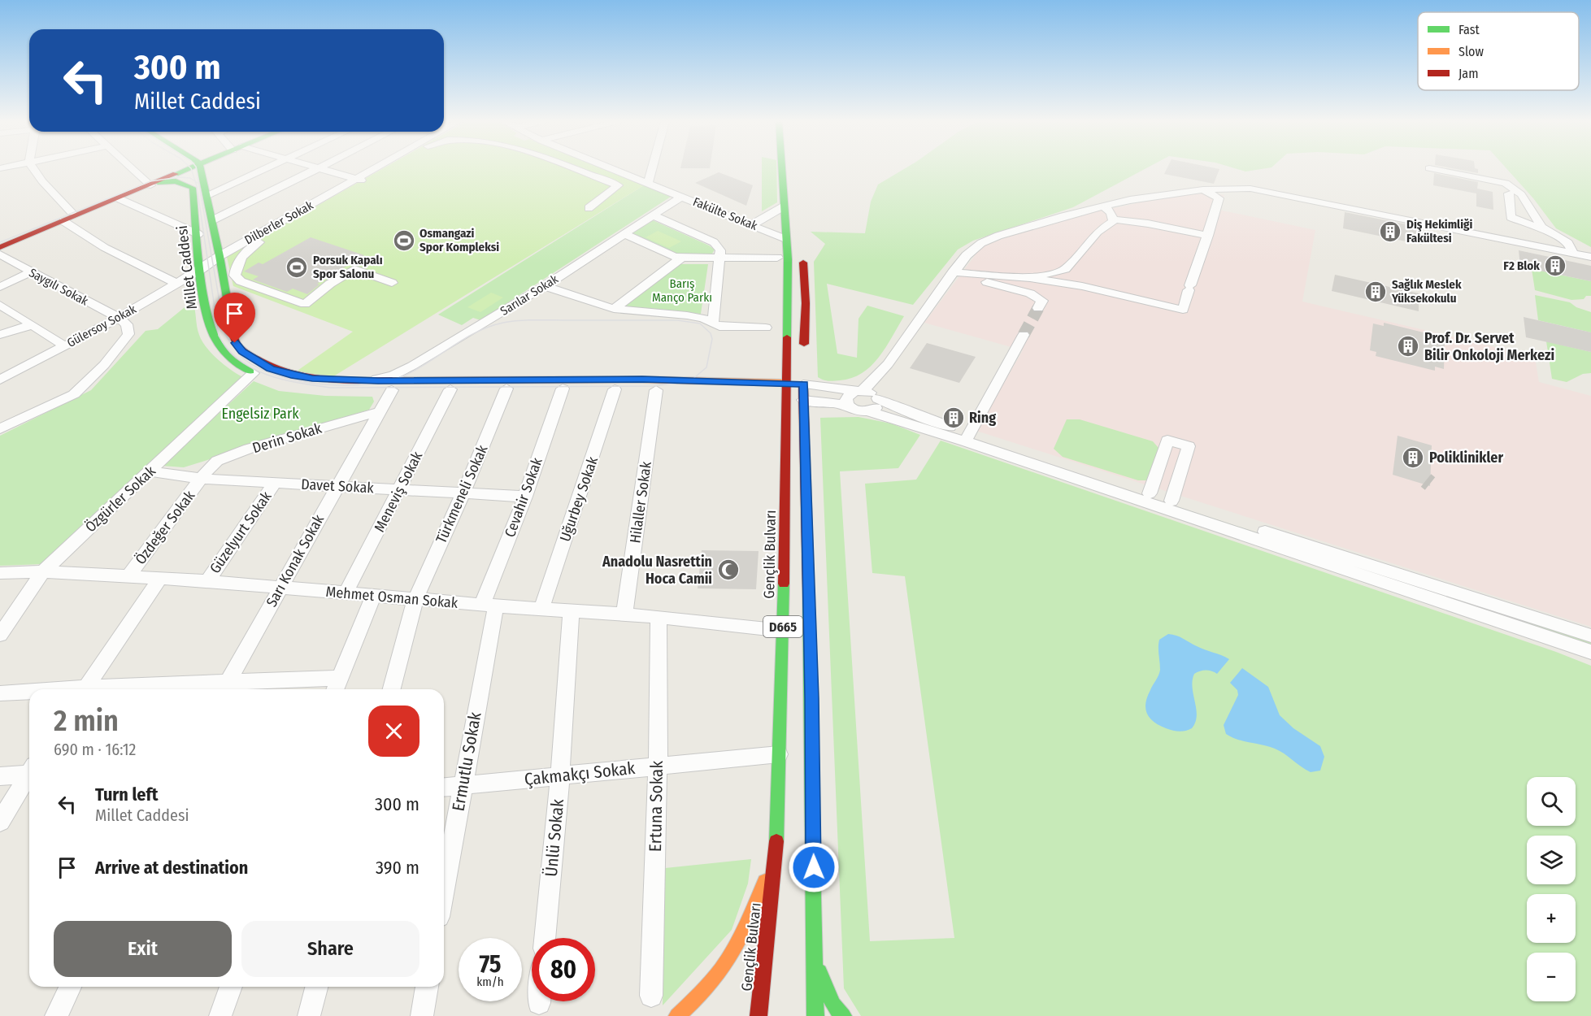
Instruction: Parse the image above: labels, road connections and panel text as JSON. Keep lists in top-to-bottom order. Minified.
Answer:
{"streets":{"main road":["Millet Caddesi","Gençlik Bulvarı","D665"],"street":["Fakülte Sokak","Dilberler Sokak","Saygılı Sokak","Sarılar Sokak","Gülersoy Sokak","Derin Sokak","Davet Sokak","Meneviş Sokak","Türkmeneli Sokak","Cevahir Sokak","Özgürler Sokak","Uğurbey Sokak","Hilaller Sokak","Özdeğer Sokak","Güzelyurt Sokak","Sarı Konak Sokak","Mehmet Osman Sokak","Ermutlu Sokak","Çakmakçı Sokak","Ertuna Sokak","Ünlü Sokak"]},"crossings":[["Fakülte Sokak","Sarılar Sokak"],["Fakülte Sokak","Gençlik Bulvarı"],["Dilberler Sokak","Millet Caddesi"],["Dilberler Sokak","Gülersoy Sokak"],["Millet Caddesi","Gülersoy Sokak"],["Millet Caddesi","Özgürler Sokak"],["Saygılı Sokak","Gülersoy Sokak"],["Derin Sokak","Davet Sokak"],["Derin Sokak","Özdeğer Sokak"],["Derin Sokak","Sarı Konak Sokak"],["Davet Sokak","Meneviş Sokak"],["Davet Sokak","Türkmeneli Sokak"],["Davet Sokak","Cevahir Sokak"],["Davet Sokak","Özgürler Sokak"],["Davet Sokak","Özdeğer Sokak"],["Davet Sokak","Güzelyurt Sokak"],["Davet Sokak","Sarı Konak Sokak"],["Meneviş Sokak","Mehmet Osman Sokak"],["Türkmeneli Sokak","Mehmet Osman Sokak"],["Cevahir Sokak","Mehmet Osman Sokak"],["Cevahir Sokak","Ermutlu Sokak"],["Özgürler Sokak","Mehmet Osman Sokak"],["Uğurbey Sokak","Mehmet Osman Sokak"],["Hilaller Sokak","Mehmet Osman Sokak"],["Özdeğer Sokak","Mehmet Osman Sokak"],["Güzelyurt Sokak","Mehmet Osman Sokak"],["Gençlik Bulvarı","Mehmet Osman Sokak"],["Gençlik Bulvarı","Çakmakçı Sokak"],["Sarı Konak Sokak","Mehmet Osman Sokak"],["Mehmet Osman Sokak","Ermutlu Sokak"],["Mehmet Osman Sokak","Ertuna Sokak"],["Mehmet Osman Sokak","Ünlü Sokak"],["Ermutlu Sokak","Çakmakçı Sokak"],["Çakmakçı Sokak","Ertuna Sokak"],["Çakmakçı Sokak","Ünlü Sokak"]],"parks":["Barış Manço Parkı","Engelsiz Park"],"places":{"building":["Diş Hekimliği Fakültesi","F2 Blok","Sağlık Meslek Yüksekokulu","Prof. Dr. Servet Bilir Onkoloji Merkezi","Ring","Poliklinikler"],"sports":["Osmangazi Spor Kompleksi","Porsuk Kapalı Spor Salonu"],"mosque":["Anadolu Nasrettin Hoca Camii"]},"legend":["Fast","Slow","Jam"],"page":{"turn":["300 m","Millet Caddesi"],"heading":["2 min","690 m · 16:12"],"list":[{"name":"Turn left","note":"Millet Caddesi","value":"300 m"},{"name":"Arrive at destination","value":"390 m"}],"map_buttons":["+","−"],"buttons":["Exit","Share"],"speed":"75 km/h","limit":"80"}}
